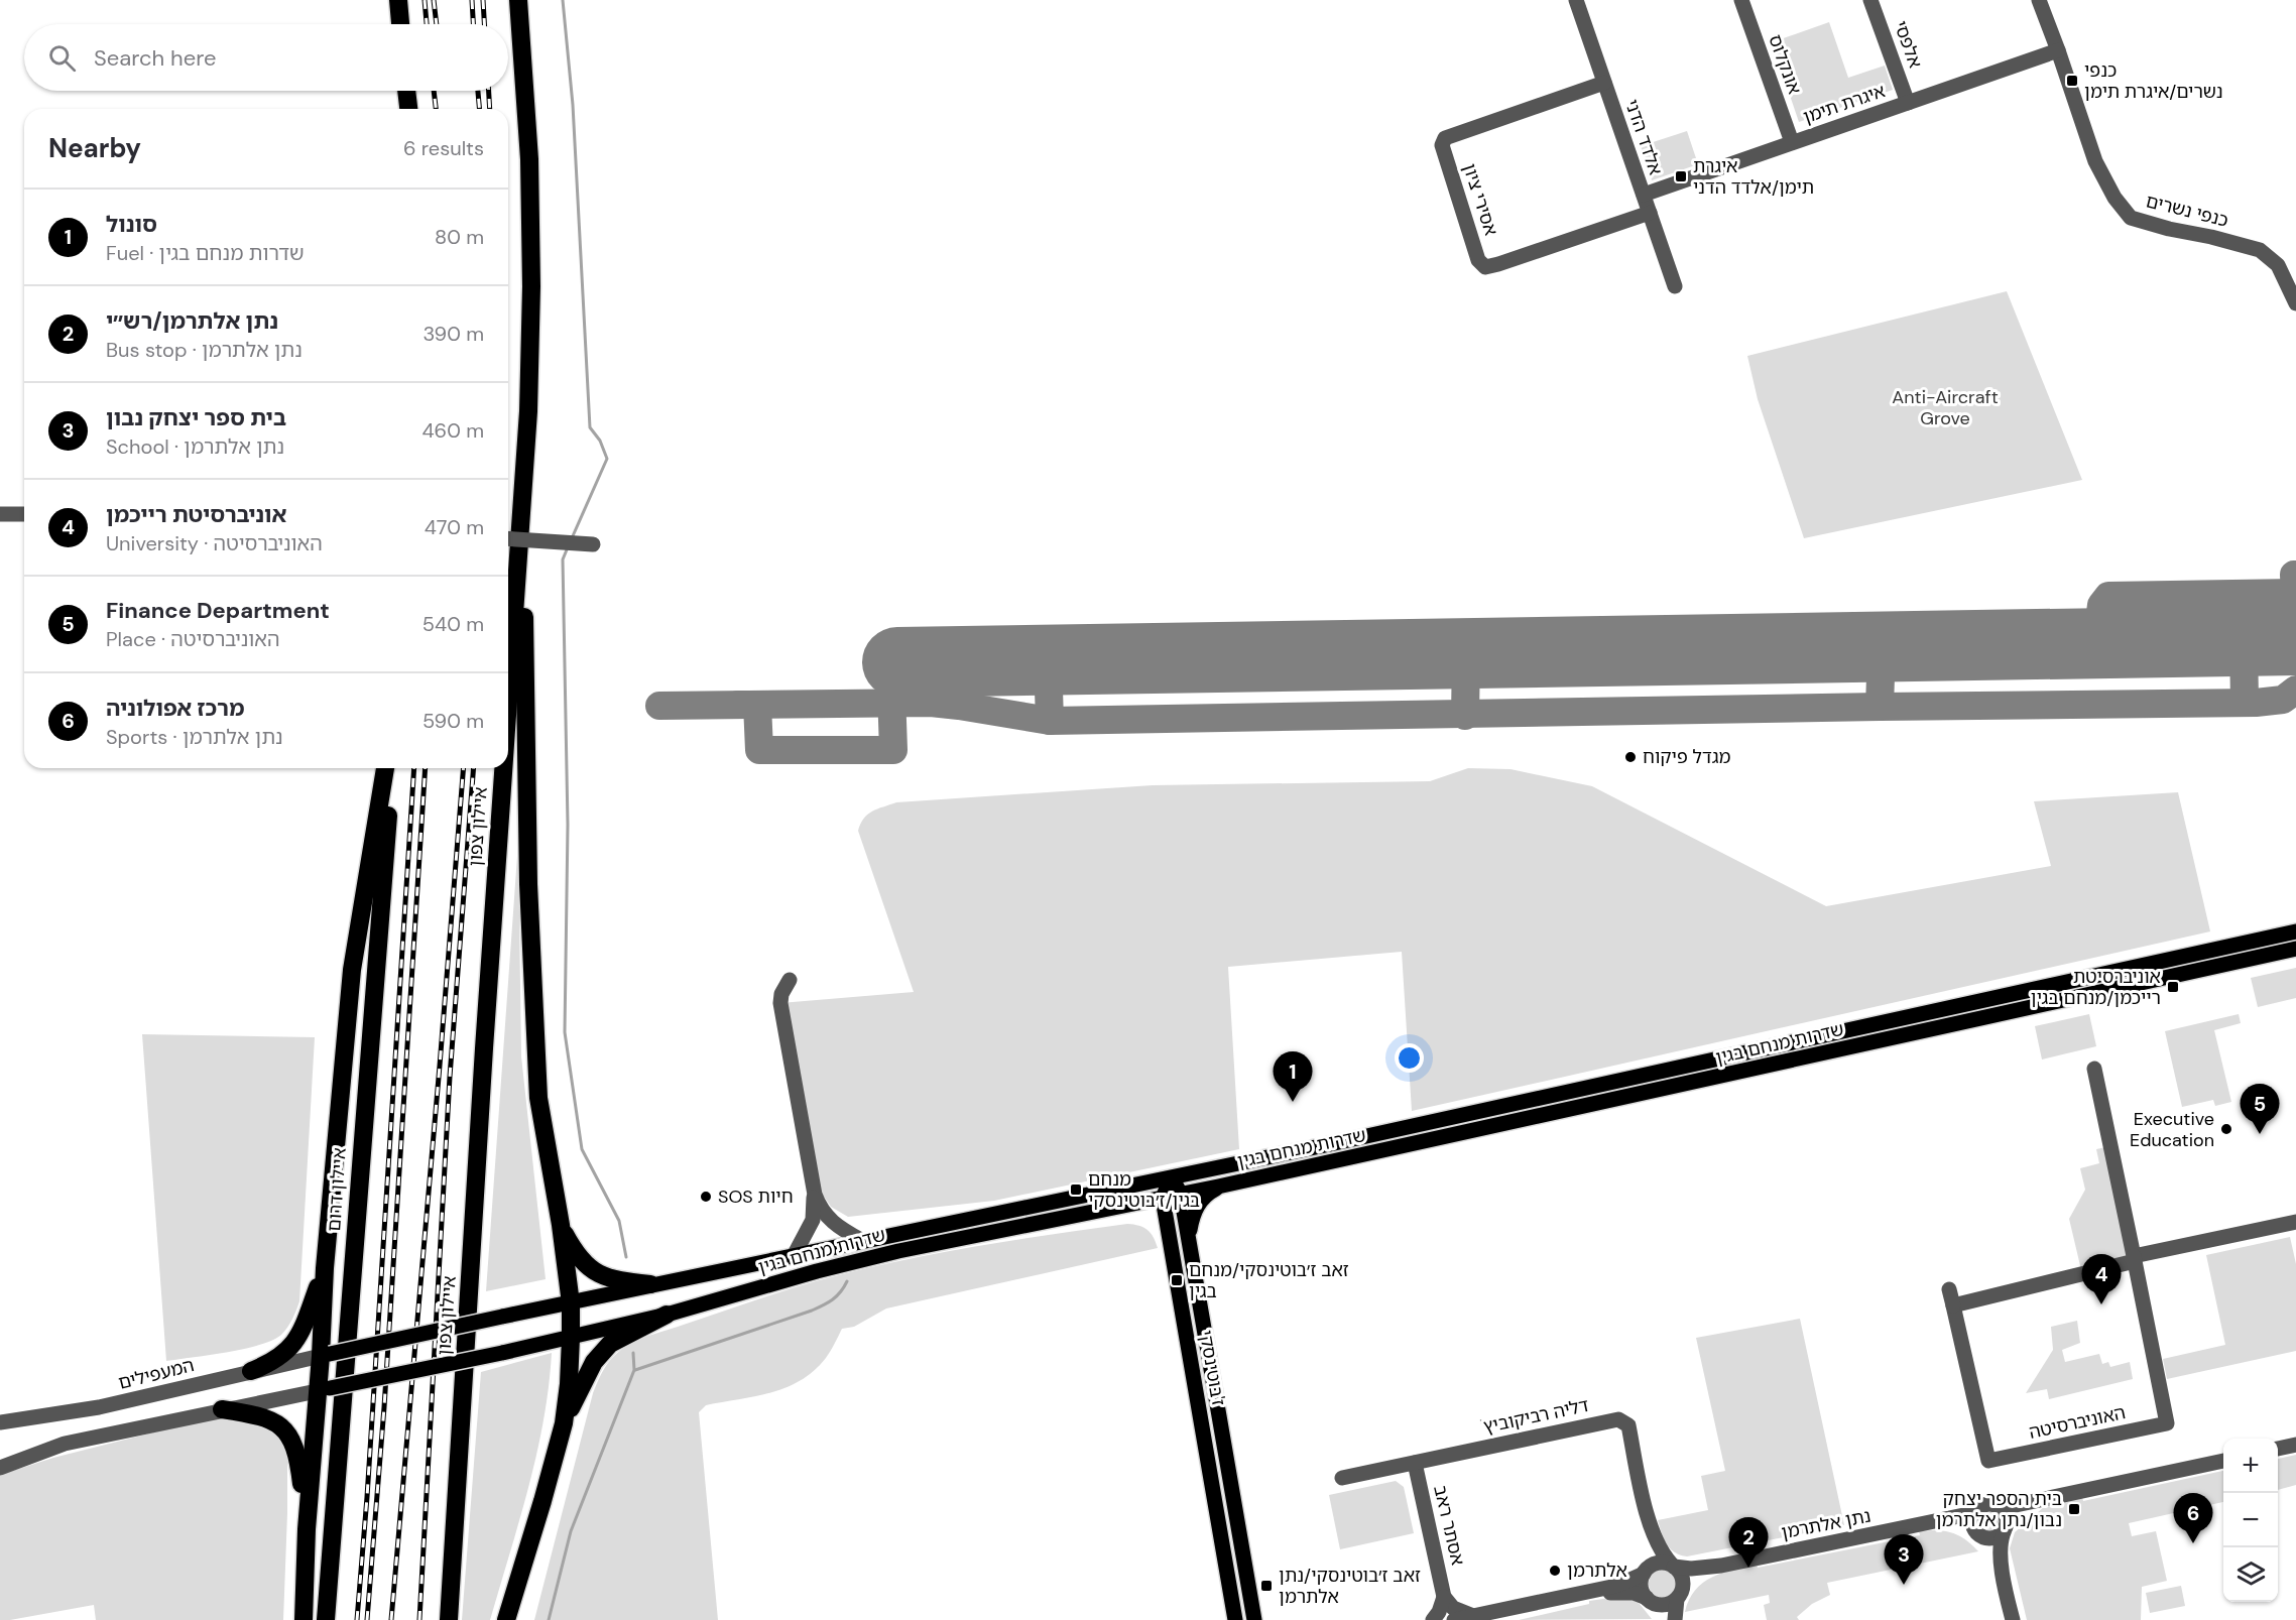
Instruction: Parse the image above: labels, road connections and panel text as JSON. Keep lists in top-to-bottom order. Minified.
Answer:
{"streets":{"highway":["איילון צפון","איילון דרום"],"main road":["שדרות מנחם בגין","ז'בוטינסקי"],"street":["אלפסי","אונקלוס","איגרת תימן","אלדד הדני","אסירי ציון","כנפי נשרים","המעפילים","'דליה רביקוביץ","האוניברסיטה","נתן אלתרמן","אסתר ראב"]},"crossings":[["אלפסי","איגרת תימן"],["אונקלוס","איגרת תימן"],["איגרת תימן","אלדד הדני"],["איגרת תימן","כנפי נשרים"],["אלדד הדני","אסירי ציון"],["שדרות מנחם בגין","ז'בוטינסקי"],["שדרות מנחם בגין","המעפילים"],["'דליה רביקוביץ","נתן אלתרמן"],["'דליה רביקוביץ","אסתר ראב"]],"parks":["Anti-Aircraft Grove"],"places":{"transit":["כנפי נשרים/איגרת תימן","איגרת תימן/אלדד הדני","אוניברסיטת רייכמן/מנחם בגין","מנחם בגין/ז׳בוטינסקי","זאב ז׳בוטינסקי/מנחם בגין","בית הספר יצחק נבון/נתן אלתרמן","זאב ז׳בוטינסקי/נתן אלתרמן"],"other":["מגדל פיקוח","Executive Education","SOS חיות","אלתרמן"]},"page":{"search":"Search here","heading":["Nearby","6 results"],"list":[{"mark":"1","name":"סונול","note":"Fuel · שדרות מנחם בגין","value":"80 m"},{"mark":"2","name":"נתן אלתרמן/רש״י","note":"Bus stop · נתן אלתרמן","value":"390 m"},{"mark":"3","name":"בית ספר יצחק נבון","note":"School · נתן אלתרמן","value":"460 m"},{"mark":"4","name":"אוניברסיטת רייכמן","note":"University · האוניברסיטה","value":"470 m"},{"mark":"5","name":"Finance Department","note":"Place · האוניברסיטה","value":"540 m"},{"mark":"6","name":"מרכז אפולוניה","note":"Sports · נתן אלתרמן","value":"590 m"}],"pins":["1","5","4","6","2","3"],"map_buttons":["+","−"]}}
